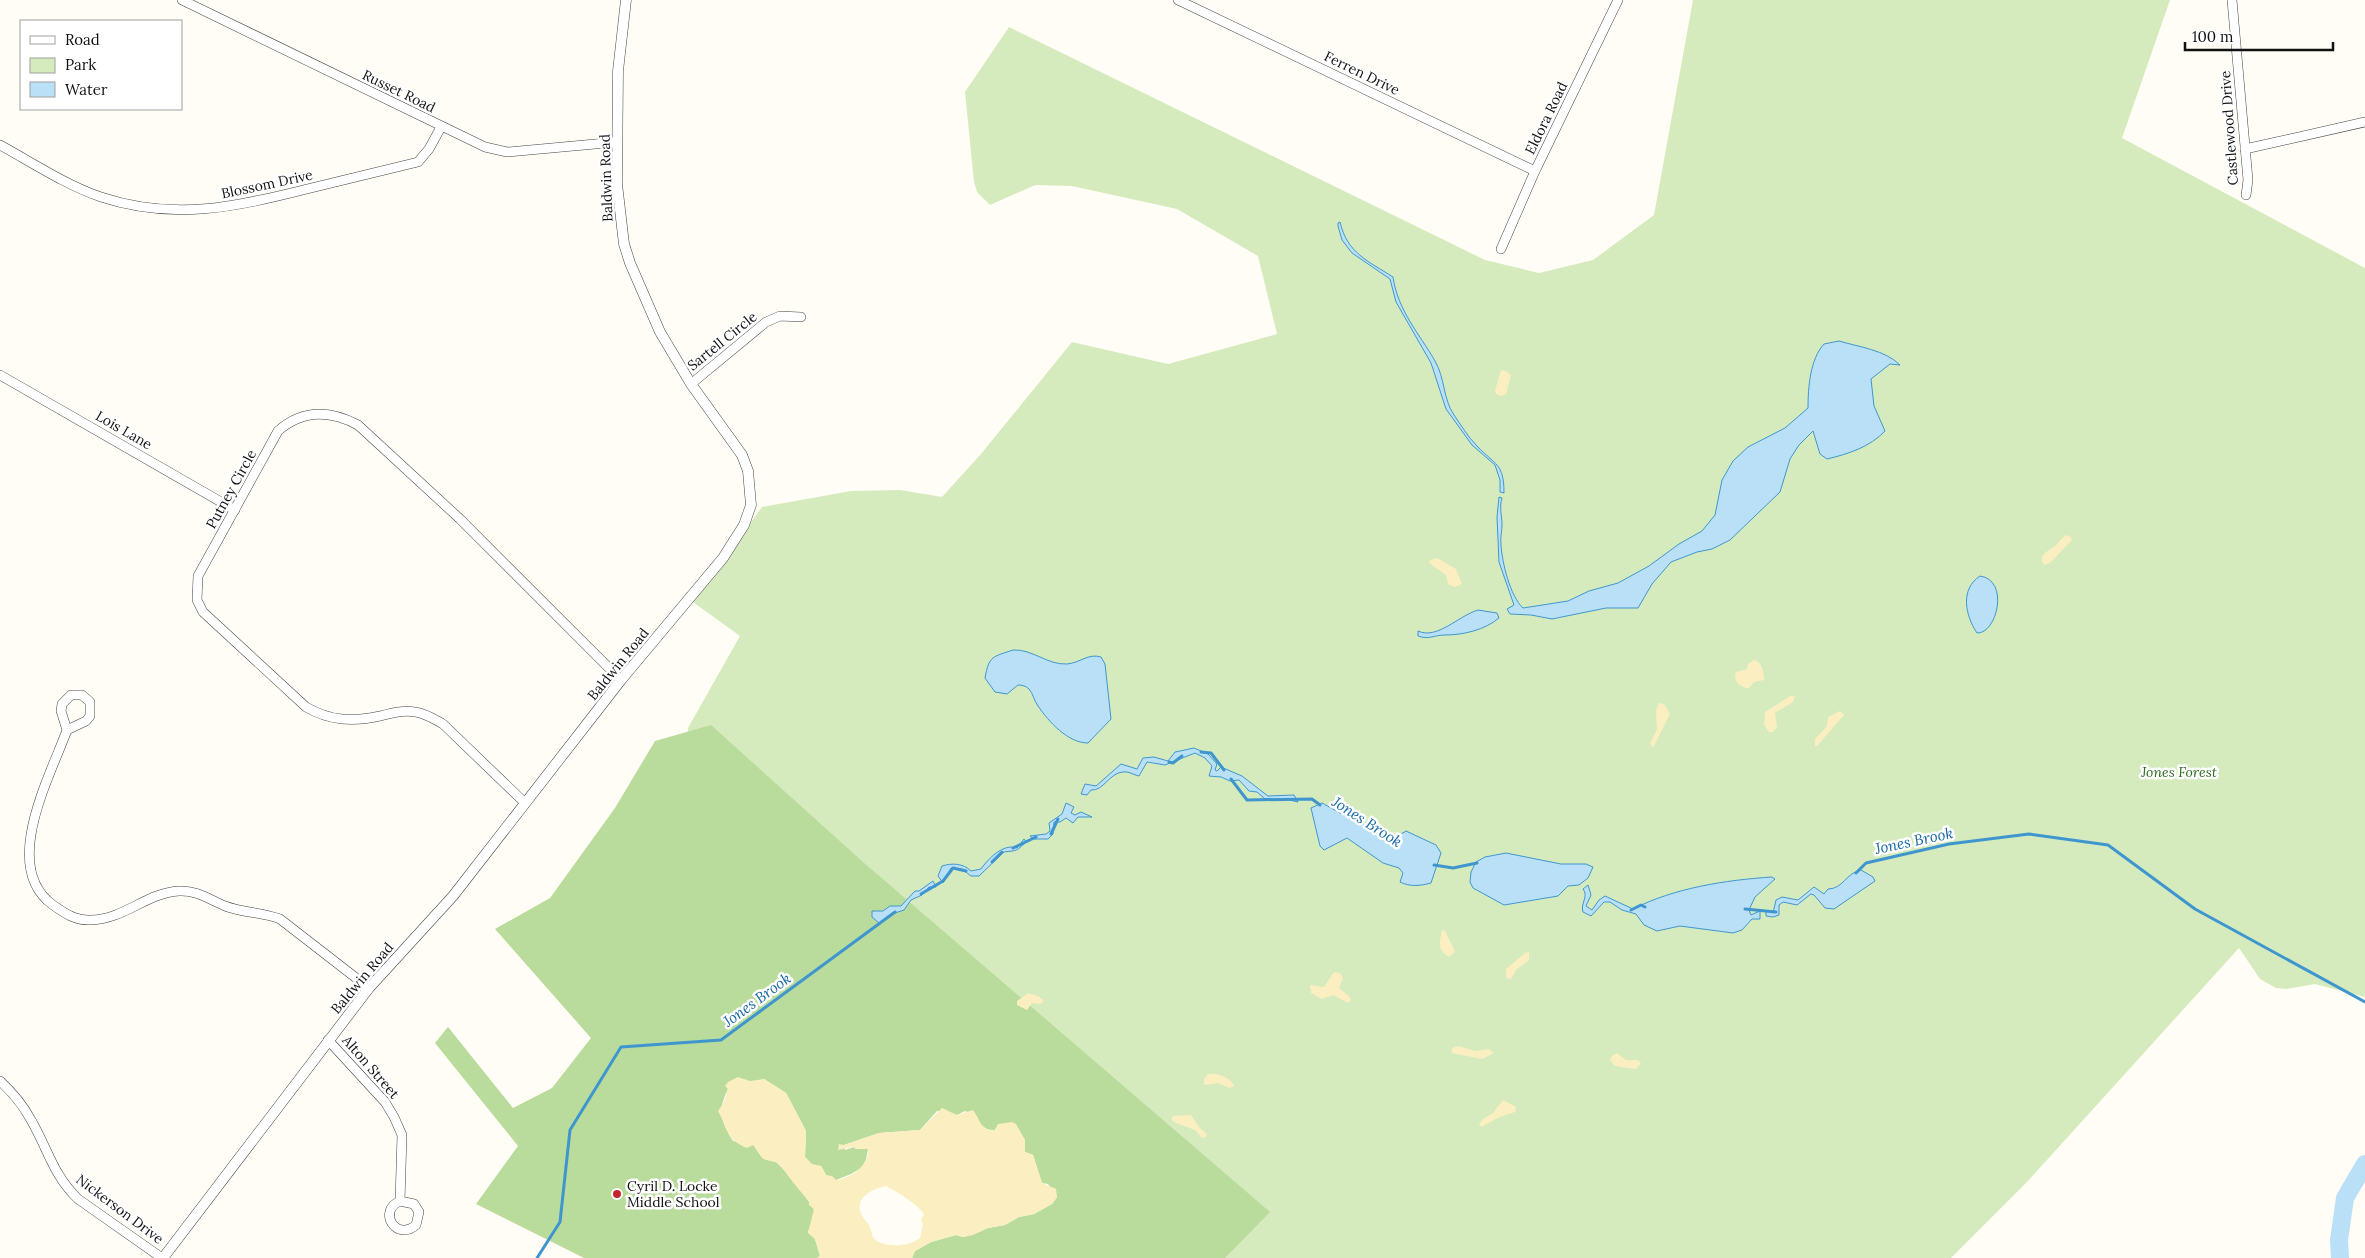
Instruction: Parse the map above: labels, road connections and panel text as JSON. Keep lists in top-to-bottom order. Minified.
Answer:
{"streets":{"street":["Ferren Drive","Russet Road","Eldora Road","Castlewood Drive","Baldwin Road","Blossom Drive","Sartell Circle","Lois Lane","Putney Circle","Alton Street","Nickerson Drive"]},"crossings":[["Ferren Drive","Eldora Road"],["Russet Road","Baldwin Road"],["Russet Road","Blossom Drive"],["Baldwin Road","Sartell Circle"],["Baldwin Road","Putney Circle"],["Baldwin Road","Alton Street"],["Baldwin Road","Nickerson Drive"],["Lois Lane","Putney Circle"]],"water":["Jones Brook"],"parks":["Jones Forest"],"places":["Cyril D. Locke Middle School"],"legend":["Road","Park","Water"],"scale_bar":"100 m"}
